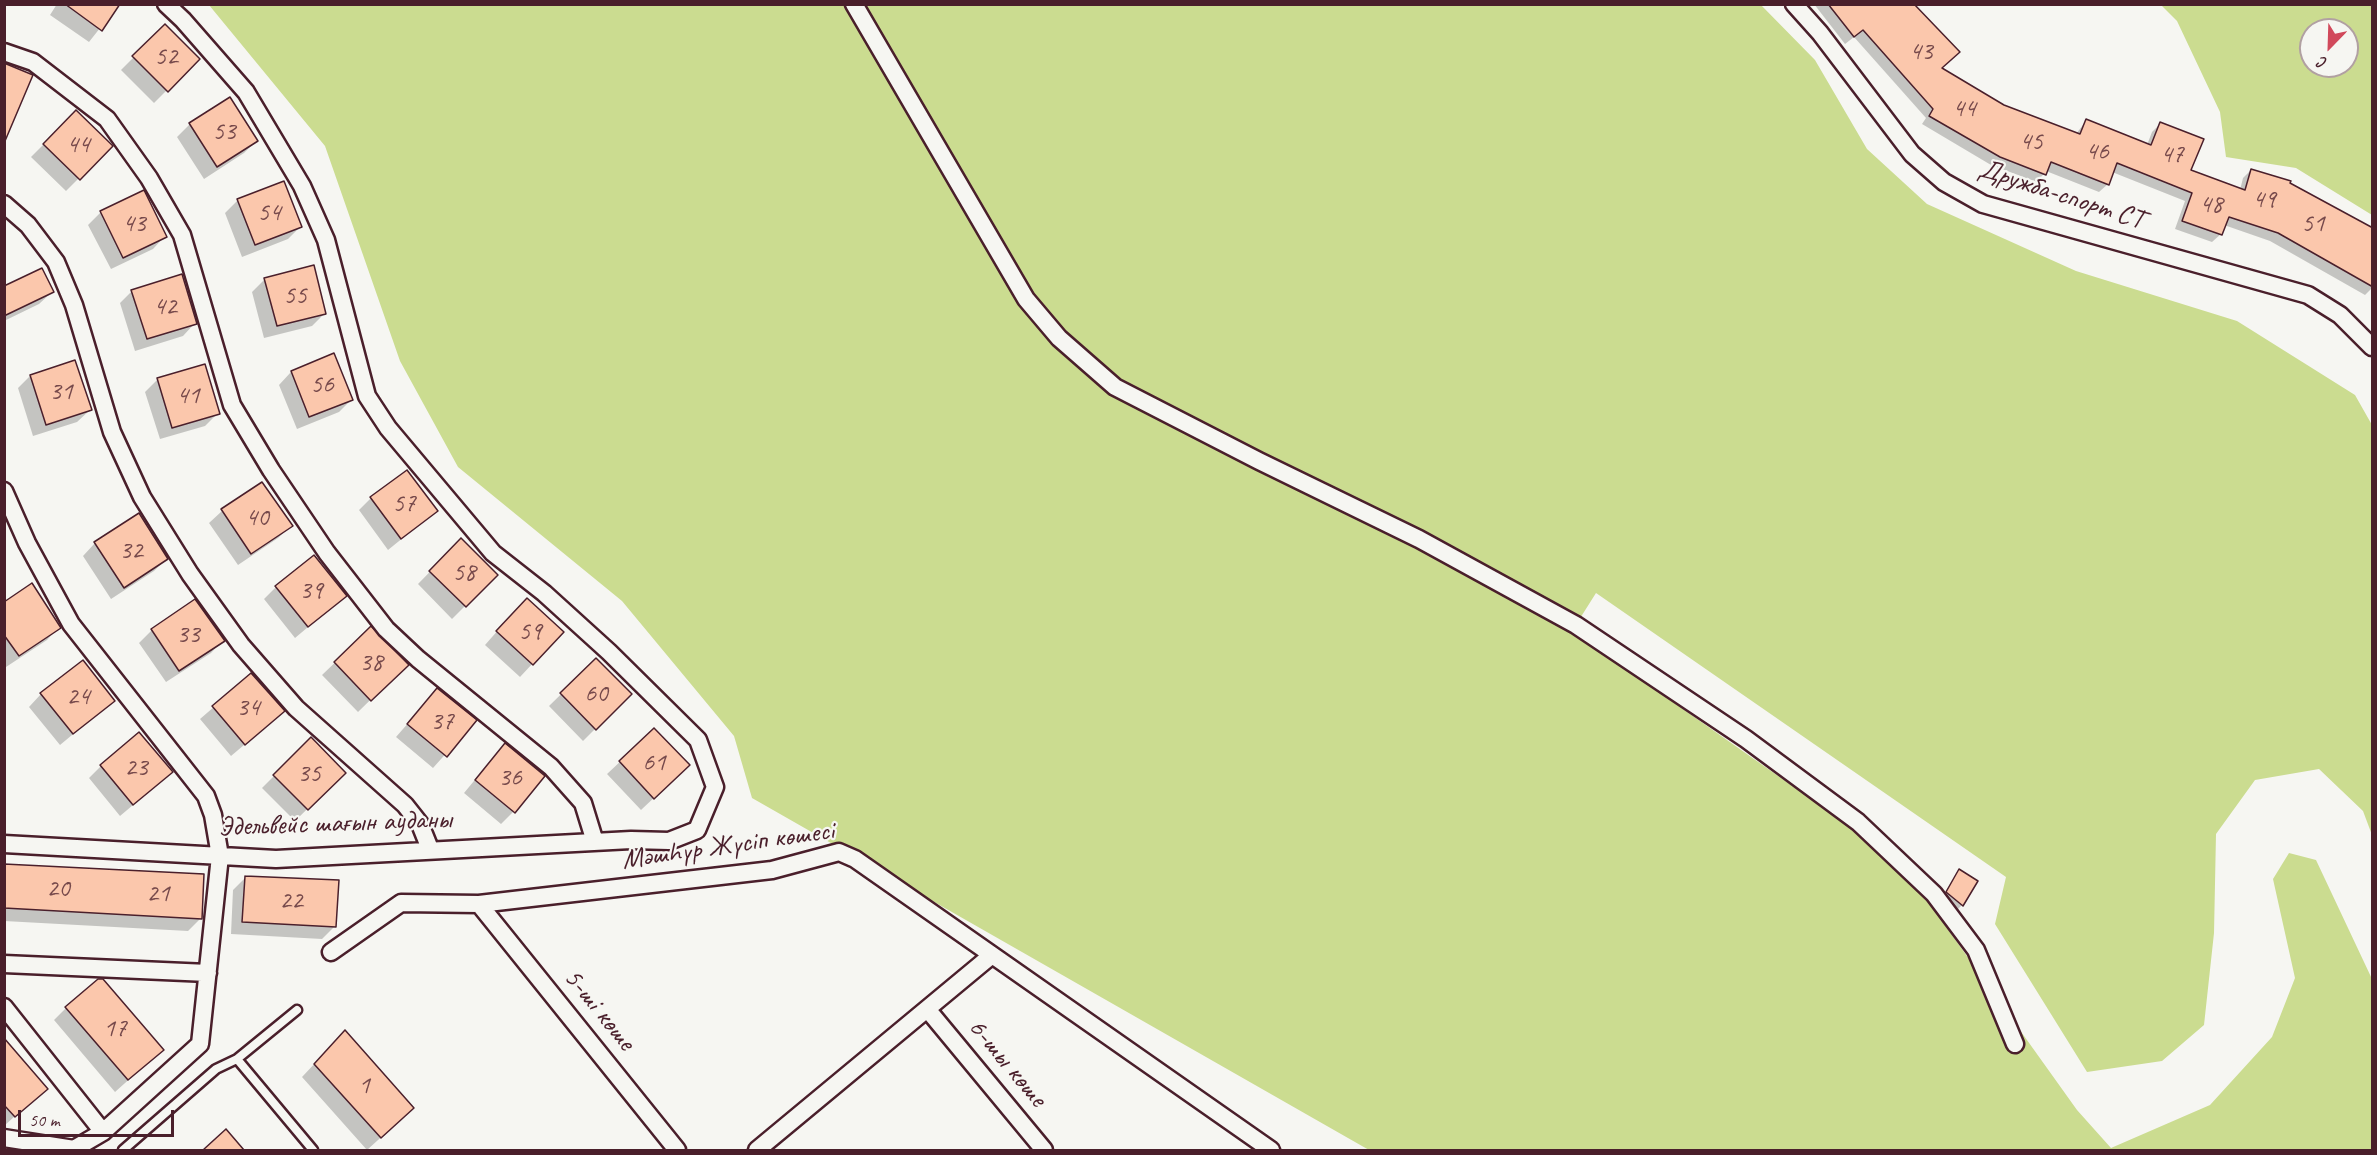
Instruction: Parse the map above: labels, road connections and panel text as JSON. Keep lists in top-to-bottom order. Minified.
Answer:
{"streets":{"street":["Дружба-спорт СТ","Эдельвейс шағын ауданы","Мәшhүр Жүсіп көшесі","5-ші көше","6-шы көше"]},"crossings":[["Мәшhүр Жүсіп көшесі","5-ші көше"]],"house_numbers":["43","52","44","53","45","44","46","47","49","48","54","43","51","55","42","56","31","41","57","40","32","58","39","59","33","38","60","24","34","37","61","23","35","36","20","21","22","17","1"],"scale_bar":"50 m","north":"bottom left"}
